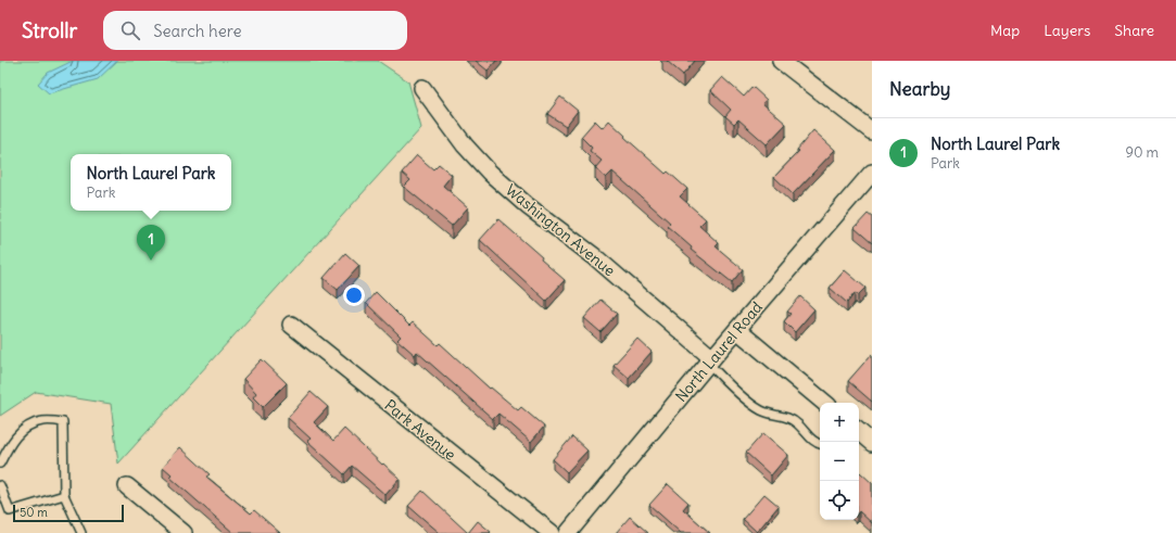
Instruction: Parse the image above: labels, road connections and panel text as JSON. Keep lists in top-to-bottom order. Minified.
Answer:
{"streets":{"street":["Washington Avenue","North Laurel Road","Park Avenue"]},"crossings":[["Washington Avenue","North Laurel Road"]],"scale_bar":"50 m","page":{"header":"Strollr","search":"Search here","nav":["Map","Layers","Share"],"heading":"Nearby","list":[{"mark":"1","name":"North Laurel Park","note":"Park","value":"90 m"}],"popup":["North Laurel Park","Park"],"pins":"1","map_buttons":["+","−"],"scale":"50 m"}}
